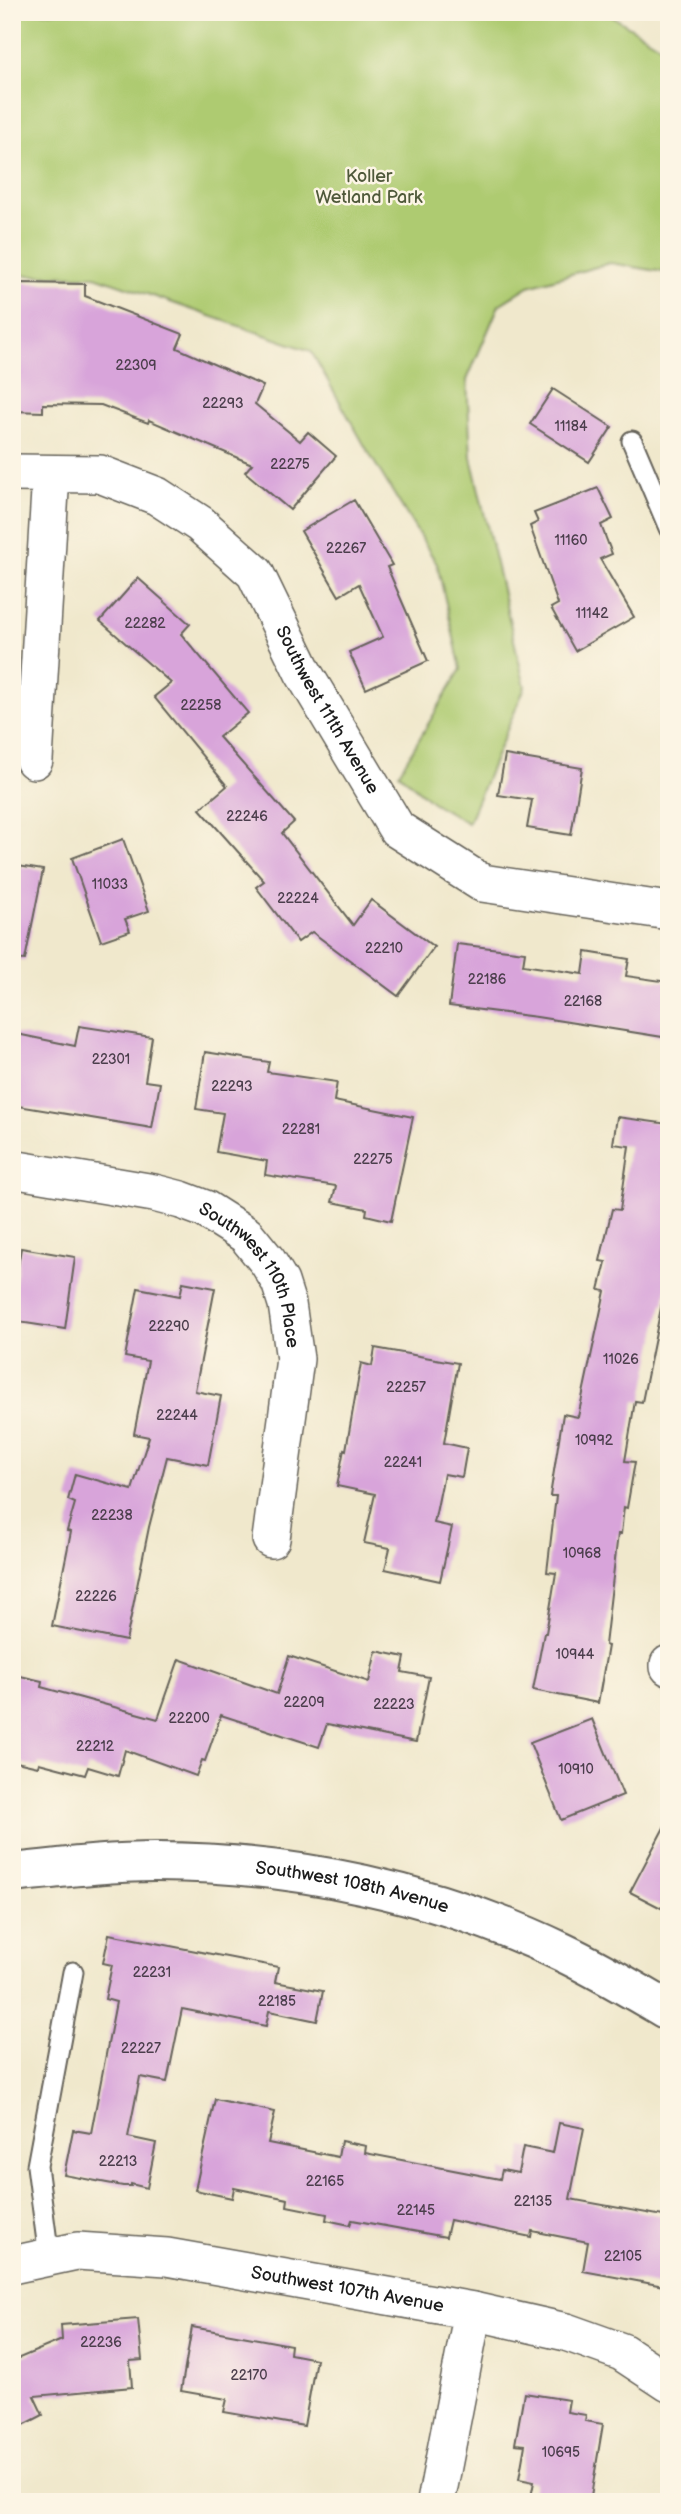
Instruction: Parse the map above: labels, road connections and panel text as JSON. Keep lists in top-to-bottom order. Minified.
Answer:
{"streets":{"street":["Southwest 111th Avenue","Southwest 110th Place","Southwest 108th Avenue","Southwest 107th Avenue"]},"parks":["Koller Wetland Park"],"house_numbers":["22309","22293","11184","22275","11160","22267","11142","22282","22258","22246","11033","22224","22210","22186","22168","22301","22293","22281","22275","22290","11026","22257","22244","10992","22241","22238","10968","22226","10944","22209","22223","22200","22212","10910","22231","22185","22227","22213","22165","22135","22145","22105","22236","22170","10695"]}
